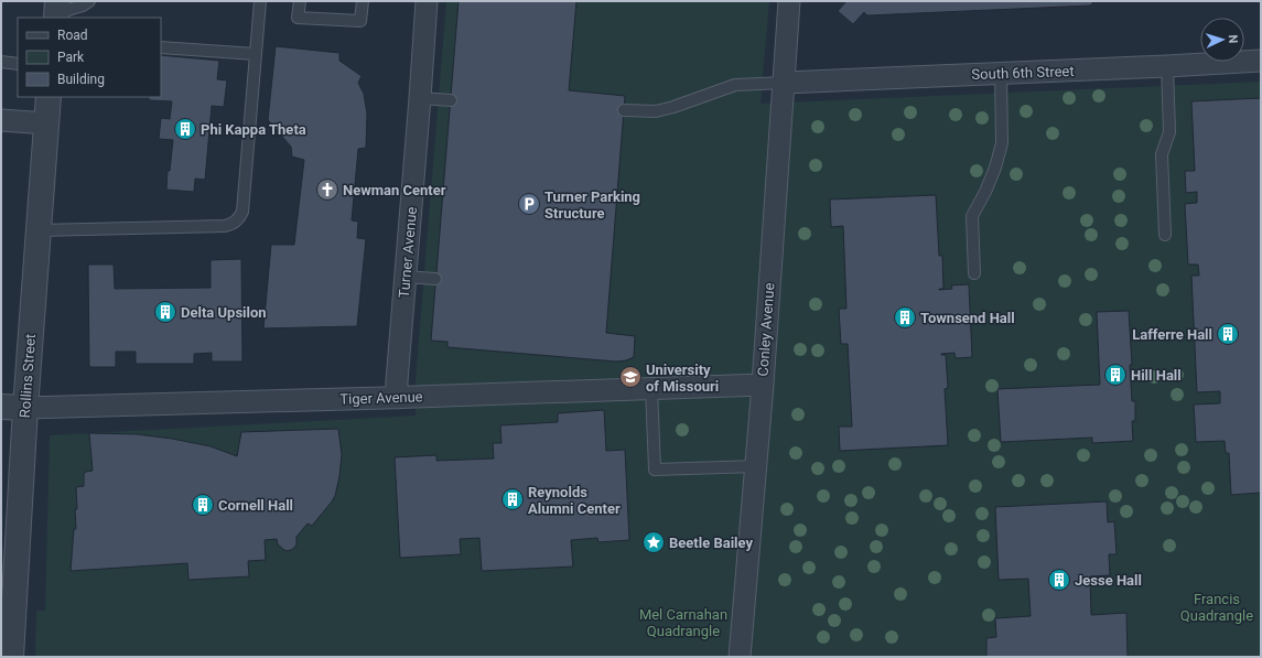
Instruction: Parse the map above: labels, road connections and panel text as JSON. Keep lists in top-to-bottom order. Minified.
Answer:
{"streets":{"street":["South 6th Street","Turner Avenue","Conley Avenue","Rollins Street","Tiger Avenue"]},"crossings":[["South 6th Street","Conley Avenue"],["Turner Avenue","Tiger Avenue"],["Conley Avenue","Tiger Avenue"],["Rollins Street","Tiger Avenue"]],"parks":["Francis Quadrangle","Mel Carnahan Quadrangle"],"places":{"building":["Phi Kappa Theta","Delta Upsilon","Townsend Hall","Lafferre Hall","Hill Hall","Reynolds Alumni Center","Cornell Hall","Jesse Hall"],"church":["Newman Center"],"parking":["Turner Parking Structure"],"school or university":["University of Missouri"],"place":["Beetle Bailey"]},"legend":["Road","Park","Building"],"north":"right"}
